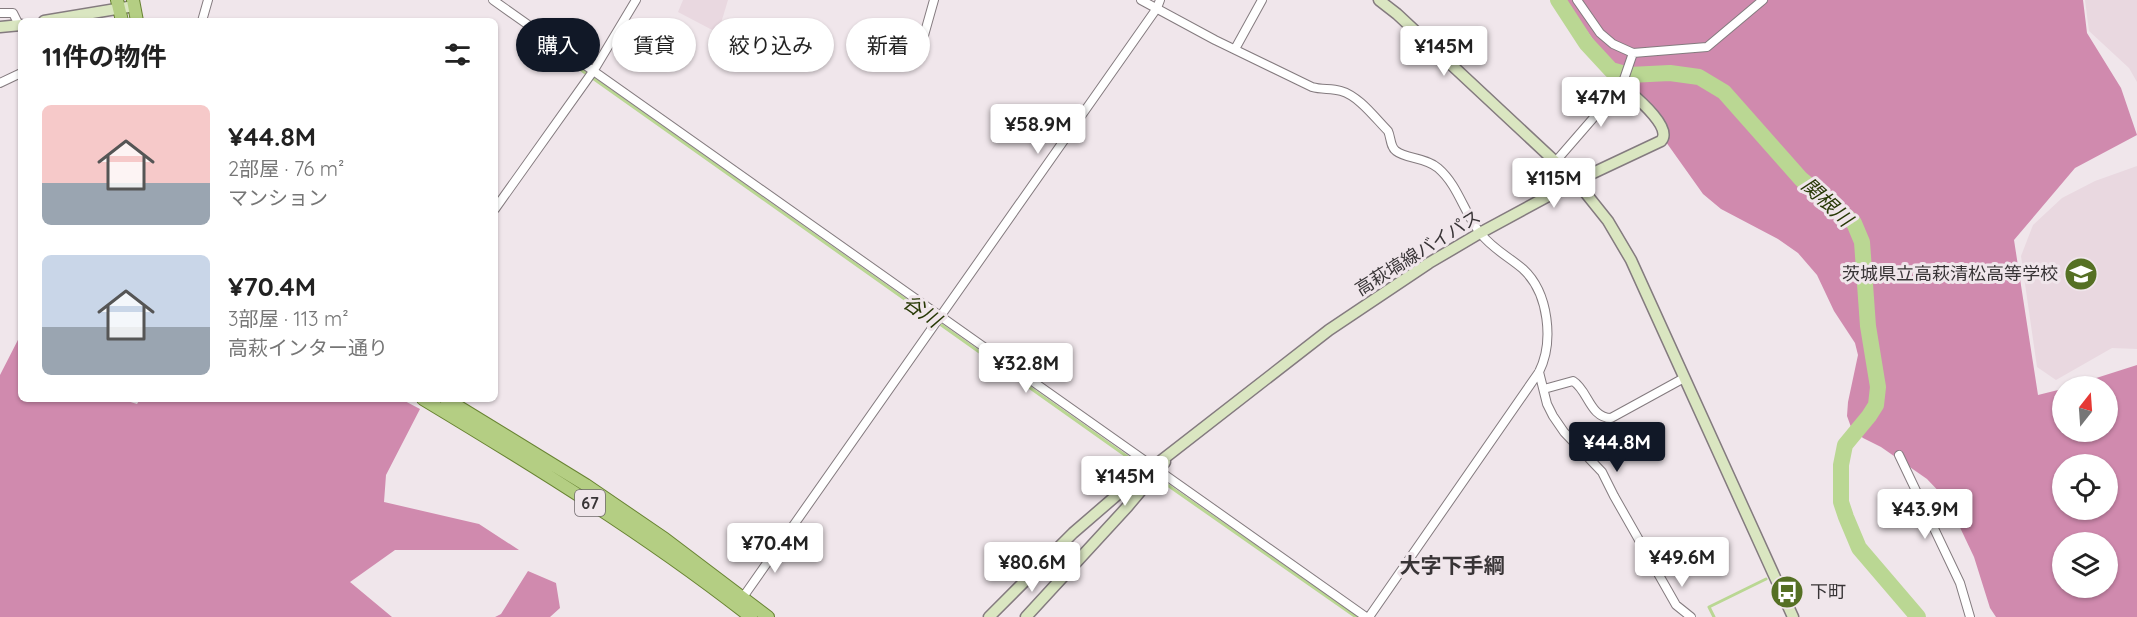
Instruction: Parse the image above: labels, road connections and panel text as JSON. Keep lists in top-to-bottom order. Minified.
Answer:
{"streets":{"main road":["高萩塙線バイパス","67"]},"districts":["大字下手綱"],"water":["関根川","谷川"],"places":{"school or university":["茨城県立高萩清松高等学校"],"bus stop":["下町"]},"north":"top","page":{"chip":["購入","賃貸","絞り込み","新着"],"heading":"11件の物件","price":["¥145M","¥47M","¥58.9M","¥115M","¥32.8M","¥44.8M","¥145M","¥43.9M","¥70.4M","¥49.6M","¥80.6M"],"list":[{"name":"¥44.8M","note":"2部屋 · 76 m² · マンション"},{"name":"¥70.4M","note":"3部屋 · 113 m² · 高萩インター通り"}]}}
